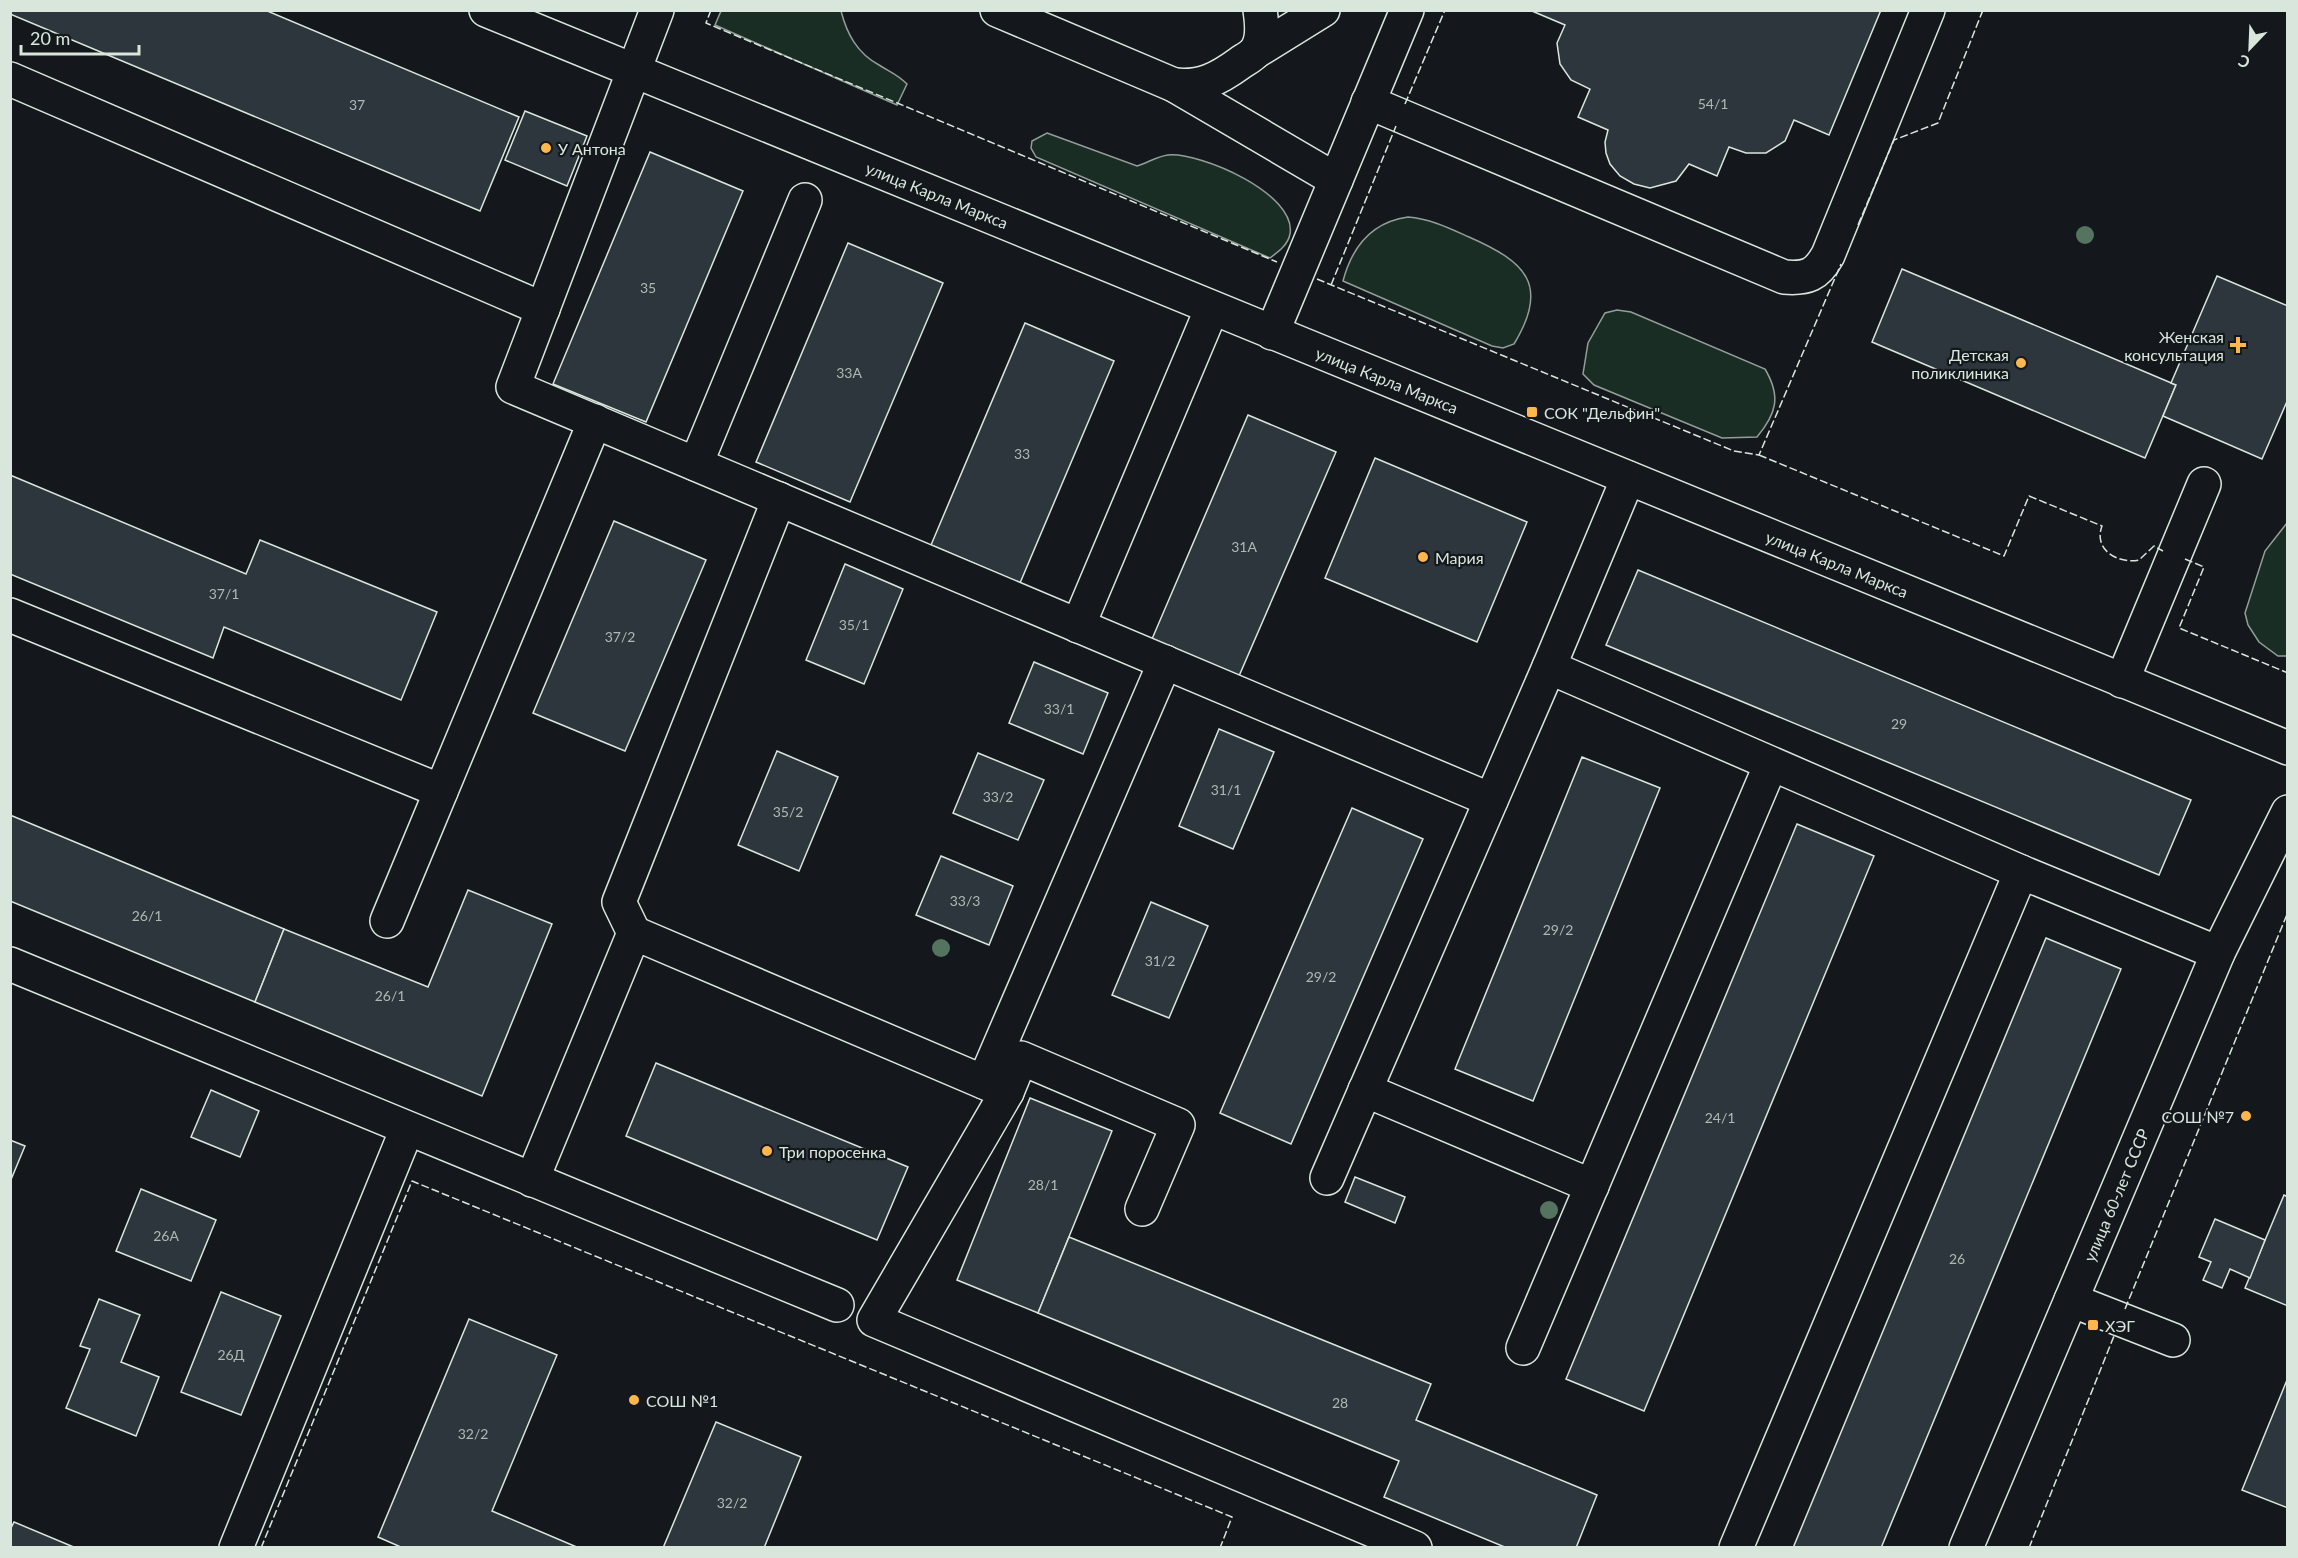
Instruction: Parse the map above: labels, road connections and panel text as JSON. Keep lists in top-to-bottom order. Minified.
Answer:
{"streets":{"street":["улица Карла Маркса","улица 60-лет СССР"]},"places":{"other":["У Антона","Детская поликлиника","Мария","СОШ №7","Три поросенка","СОШ №1"],"health":["Женская консультация"],"transit":["СОК \"Дельфин\"","ХЭГ"]},"house_numbers":["54/1","37","35","33А","33","31А","37/1","35/1","37/2","33/1","29","31/1","33/2","35/2","33/3","26/1","29/2","31/2","29/2","26/1","24/1","28/1","26А","26","26Д","28","32/2","32/2"],"scale_bar":"20 m","north":"bottom left"}
